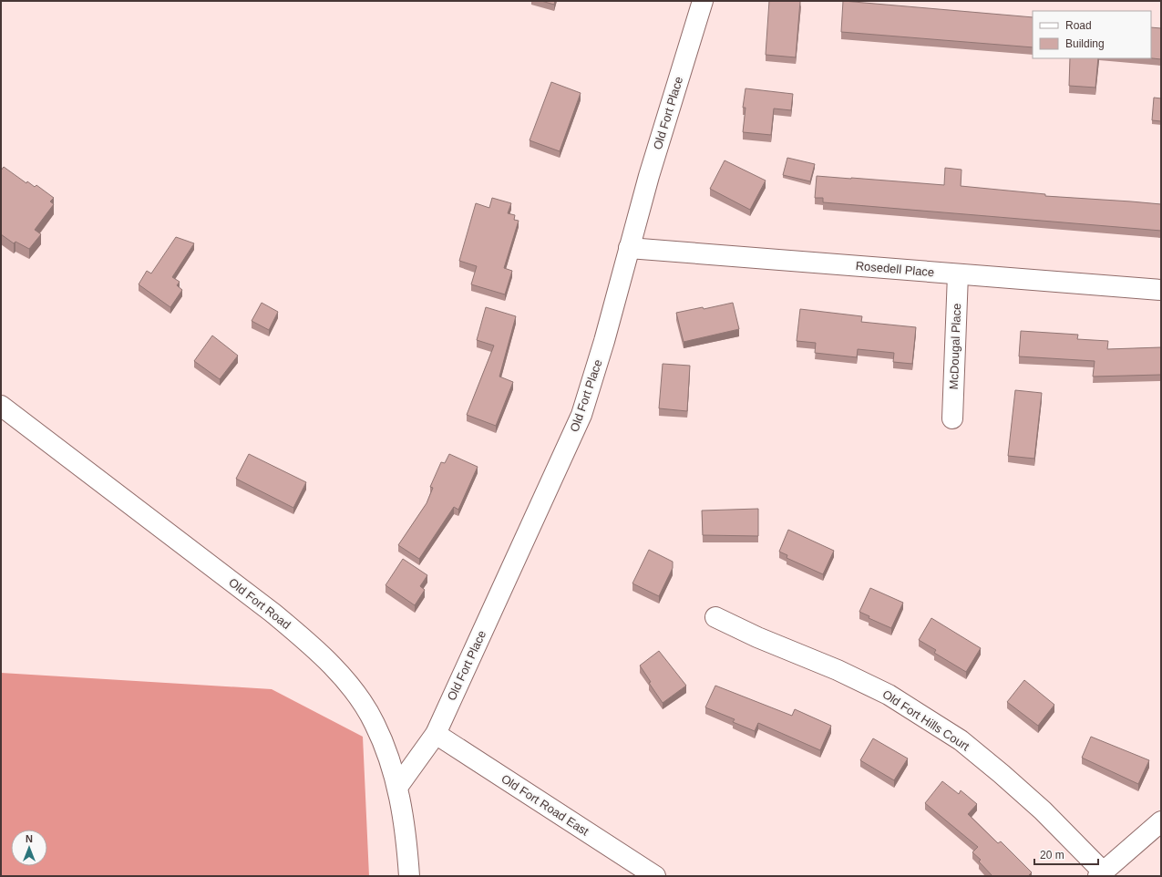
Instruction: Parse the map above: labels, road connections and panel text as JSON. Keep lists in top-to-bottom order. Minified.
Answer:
{"streets":{"street":["Old Fort Place","Rosedell Place","McDougal Place","Old Fort Road","Old Fort Hills Court","Old Fort Road East"]},"crossings":[["Old Fort Place","Rosedell Place"],["Old Fort Place","Old Fort Road"],["Old Fort Place","Old Fort Road East"],["Rosedell Place","McDougal Place"]],"legend":["Road","Building"],"scale_bar":"20 m","north":"top"}
